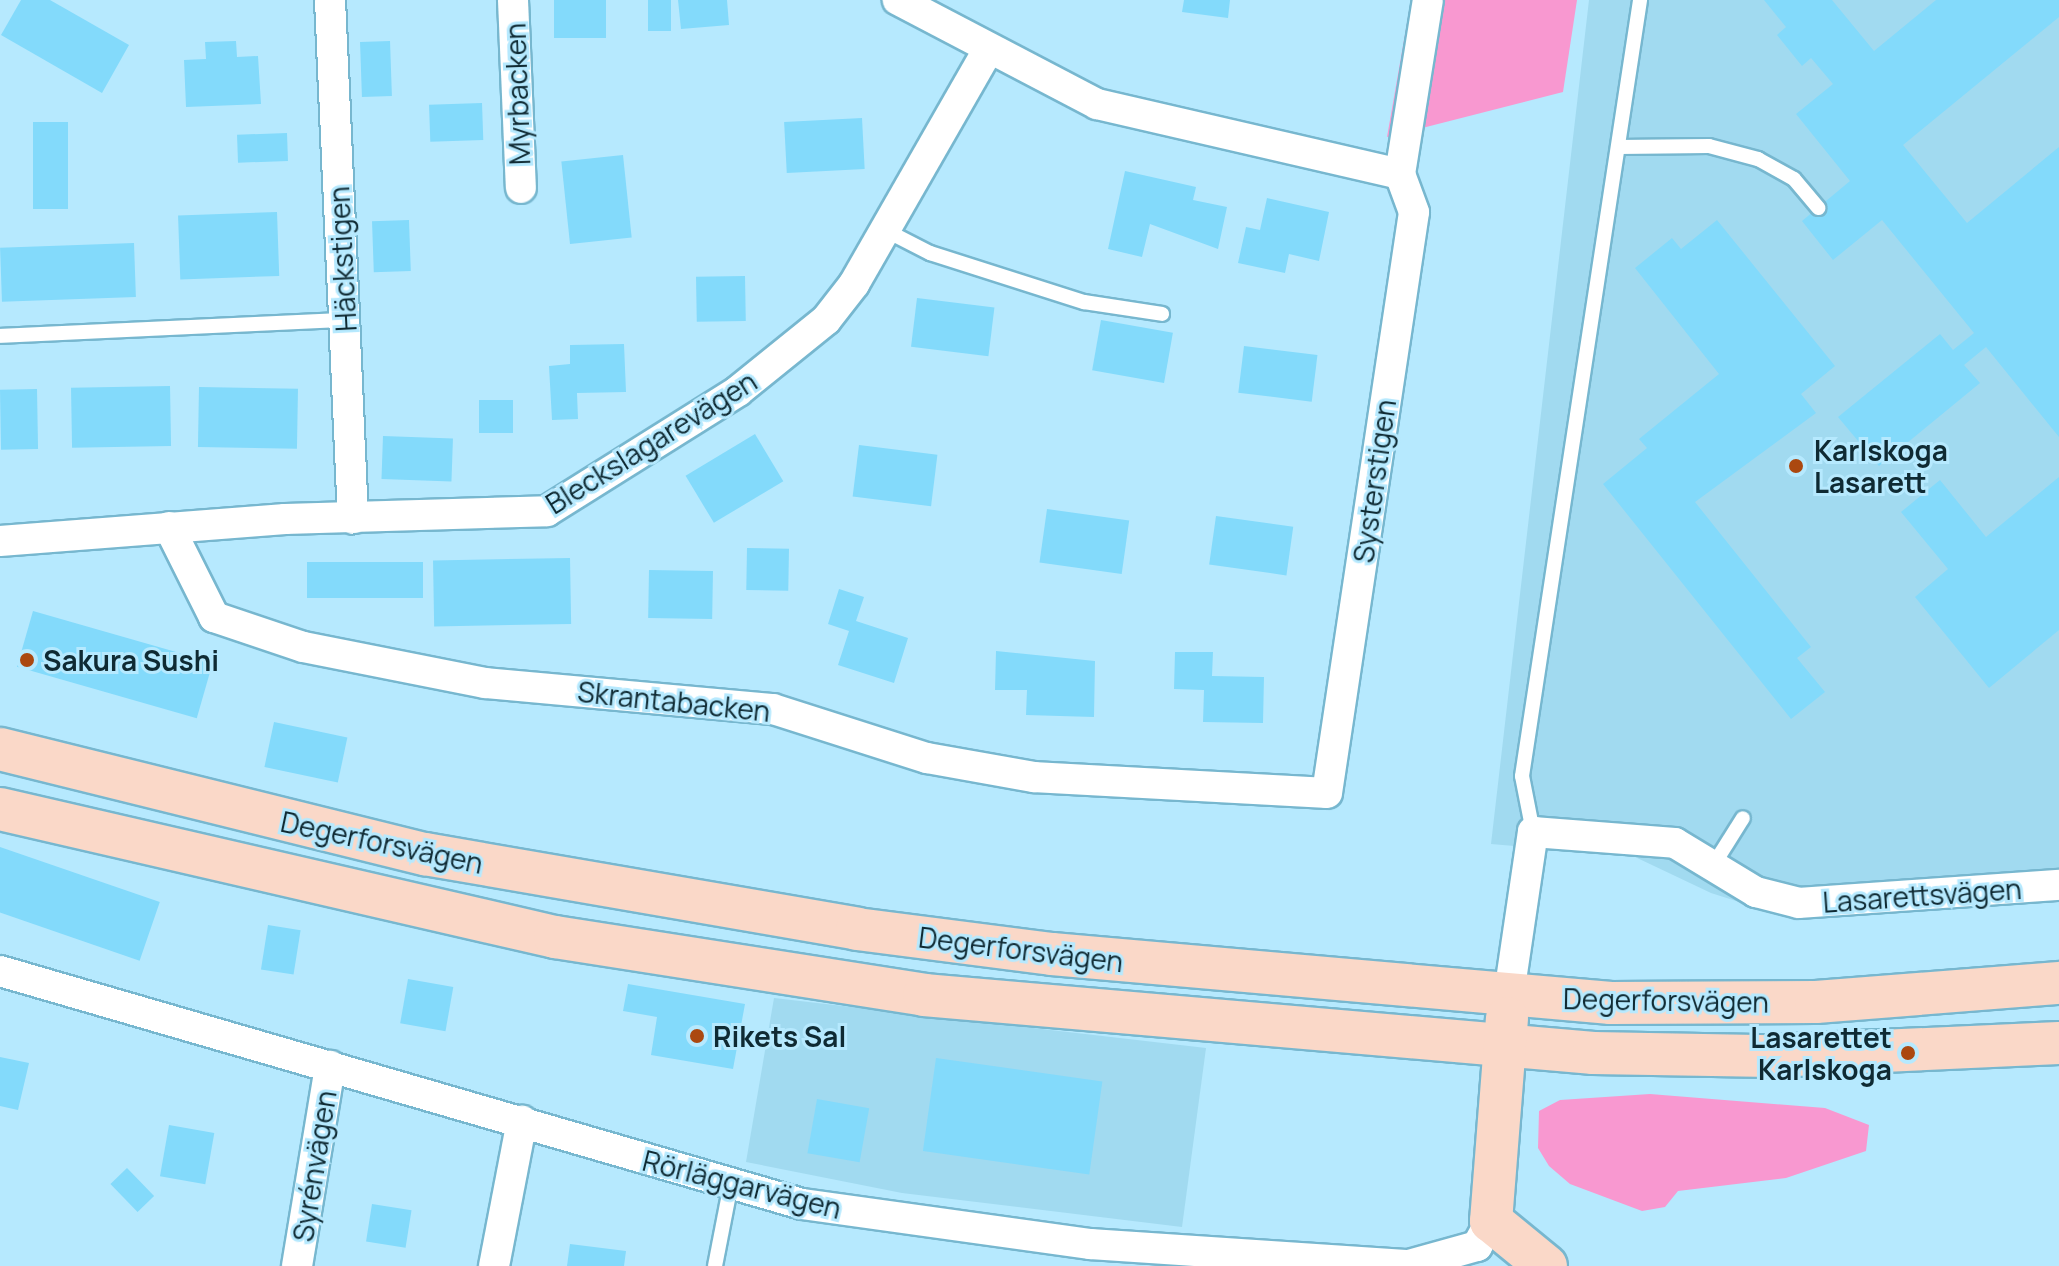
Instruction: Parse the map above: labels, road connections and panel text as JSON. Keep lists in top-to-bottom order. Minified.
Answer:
{"streets":{"main road":["Degerforsvägen"],"street":["Myrbacken","Häckstigen","Bleckslagarevägen","Systerstigen","Skrantabacken","Lasarettsvägen","Syrénvägen","Rörläggarvägen"]},"crossings":[["Häckstigen","Bleckslagarevägen"],["Bleckslagarevägen","Skrantabacken"],["Systerstigen","Skrantabacken"],["Syrénvägen","Rörläggarvägen"]],"places":["Karlskoga Lasarett","Sakura Sushi","Rikets Sal","Lasarettet Karlskoga"]}
